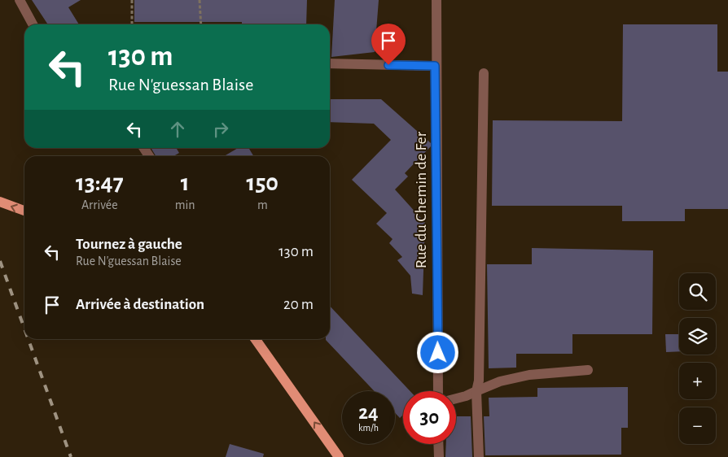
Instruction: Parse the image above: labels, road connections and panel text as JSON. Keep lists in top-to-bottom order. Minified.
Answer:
{"streets":{"street":["Rue du Chemin de Fer"]},"page":{"turn":["130 m","Rue N'guessan Blaise"],"eta":["13:47","Arrivée","1","min","150","m"],"list":[{"name":"Tournez à gauche","note":"Rue N'guessan Blaise","value":"130 m"},{"name":"Arrivée à destination","value":"20 m"}],"map_buttons":["+","−"],"speed":"24 km/h","limit":"30"}}
